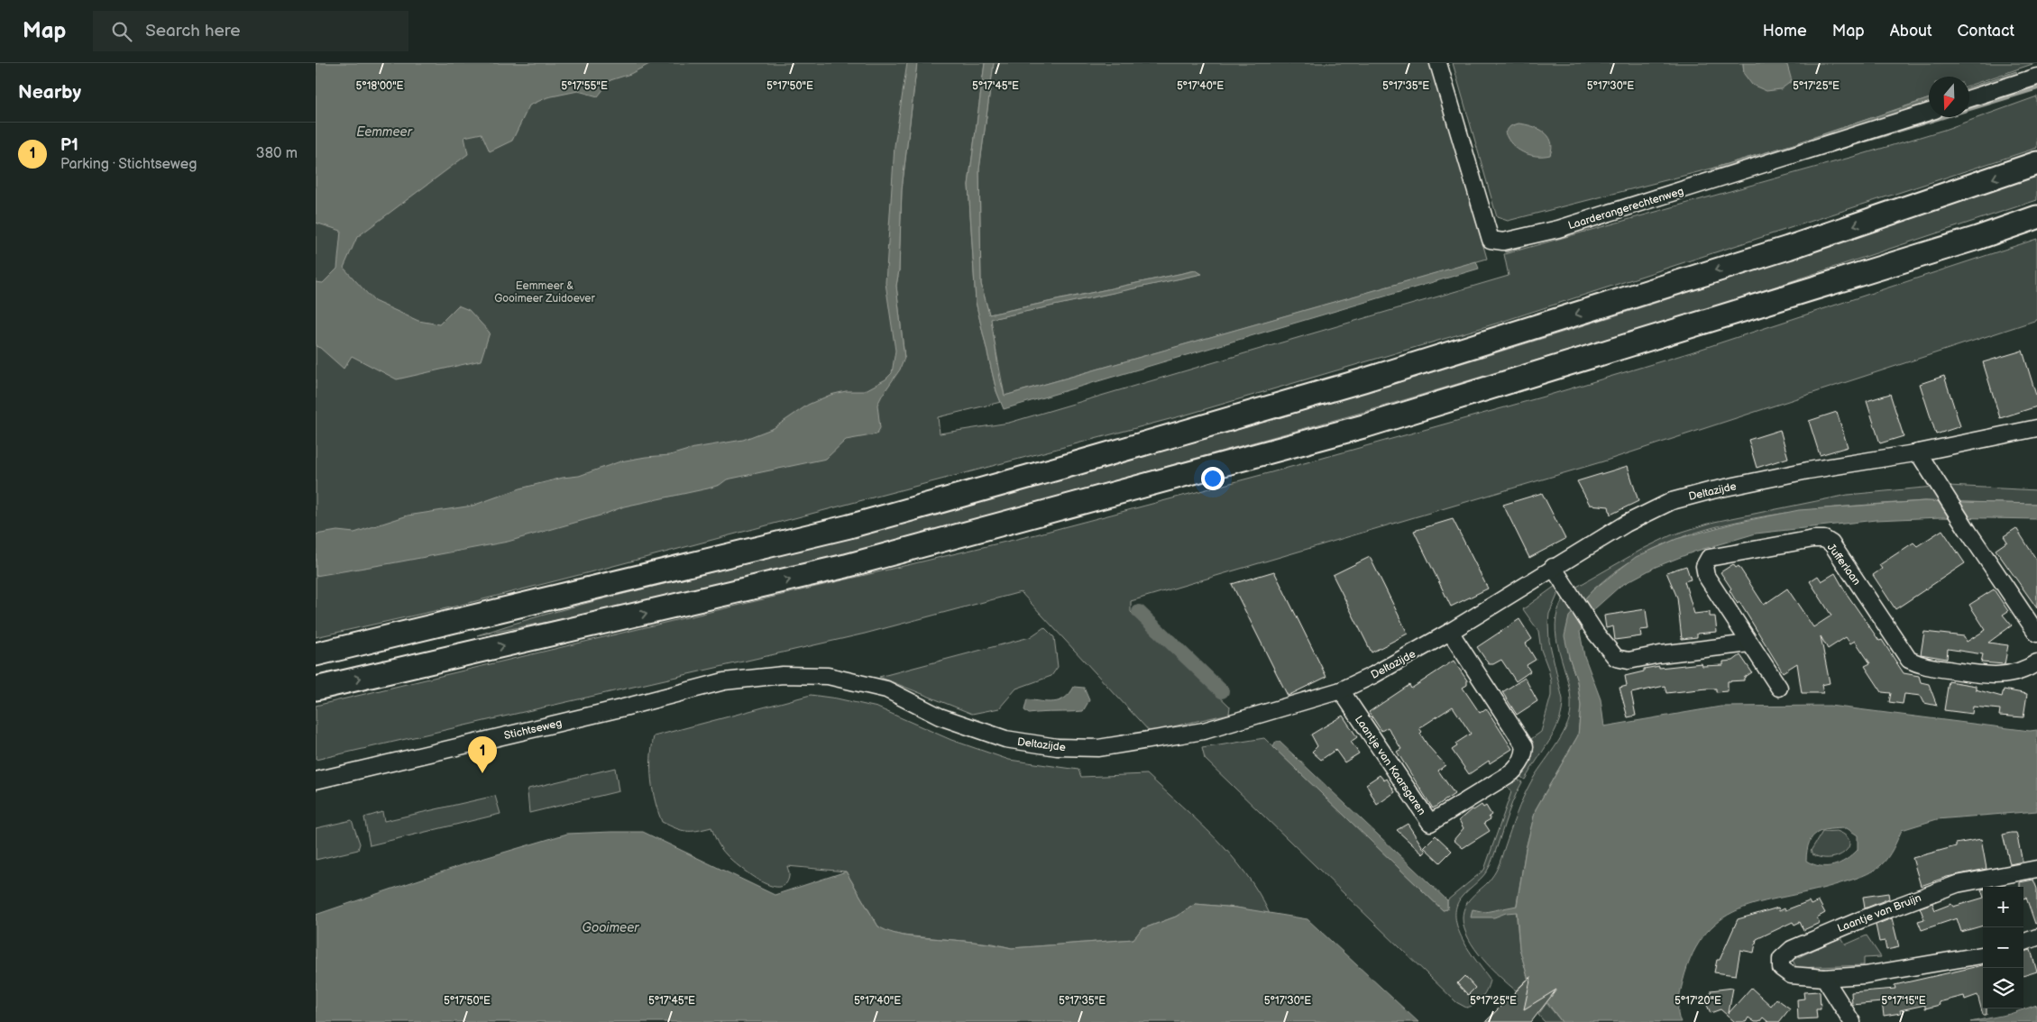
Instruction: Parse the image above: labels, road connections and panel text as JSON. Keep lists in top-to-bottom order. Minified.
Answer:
{"streets":{"street":["Laarderangerechtenweg","Deltazijde","Jufferlaan","Stichtseweg","Laantje van Kaarsgaren","Laantje van Bruijn"]},"crossings":[["Deltazijde","Stichtseweg"],["Deltazijde","Laantje van Kaarsgaren"]],"water":["Eemmeer","Gooimeer"],"parks":["Eemmeer & Gooimeer Zuidoever"],"north":"bottom","page":{"header":"Map","search":"Search here","nav":["Home","Map","About","Contact"],"heading":"Nearby","list":[{"mark":"1","name":"P1","note":"Parking · Stichtseweg","value":"380 m"}],"pins":"1","map_buttons":["+","−"]},"coordinates":["5°18'00\"E","5°17'55\"E","5°17'50\"E","5°17'45\"E","5°17'40\"E","5°17'35\"E","5°17'30\"E","5°17'25\"E","5°17'20\"E","5°17'15\"E"]}
